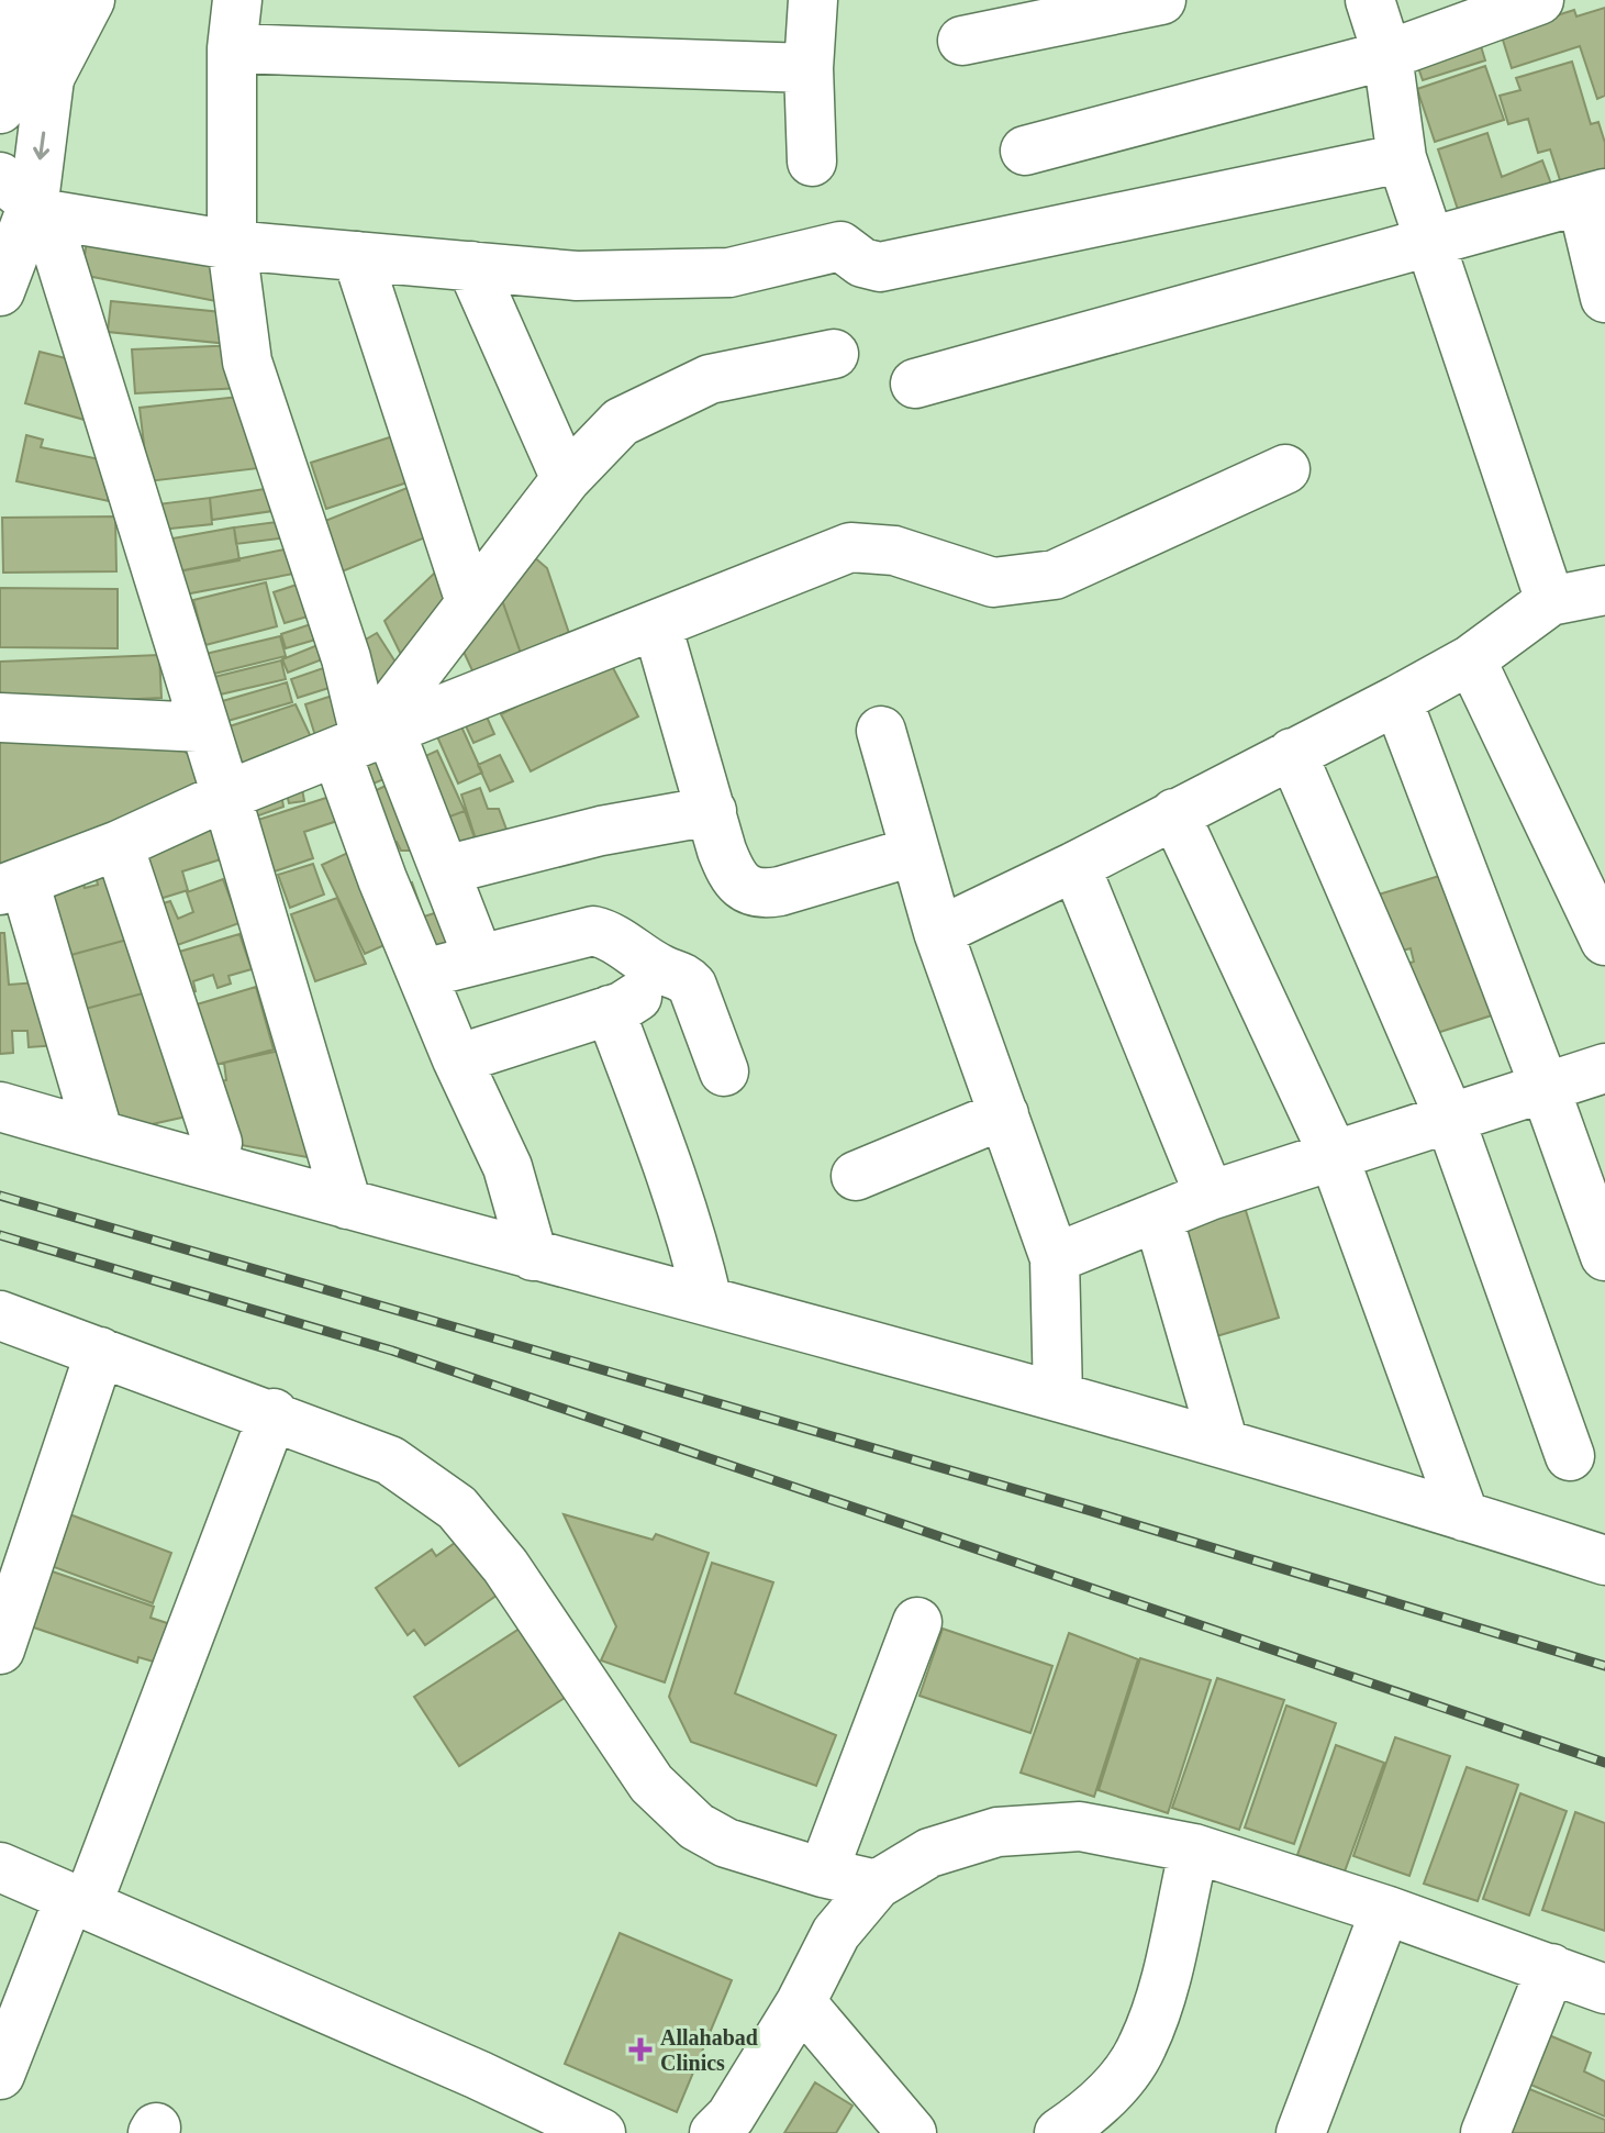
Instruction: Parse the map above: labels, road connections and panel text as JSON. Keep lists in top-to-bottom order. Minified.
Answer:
{"places":{"health":["Allahabad Clinics"]}}
